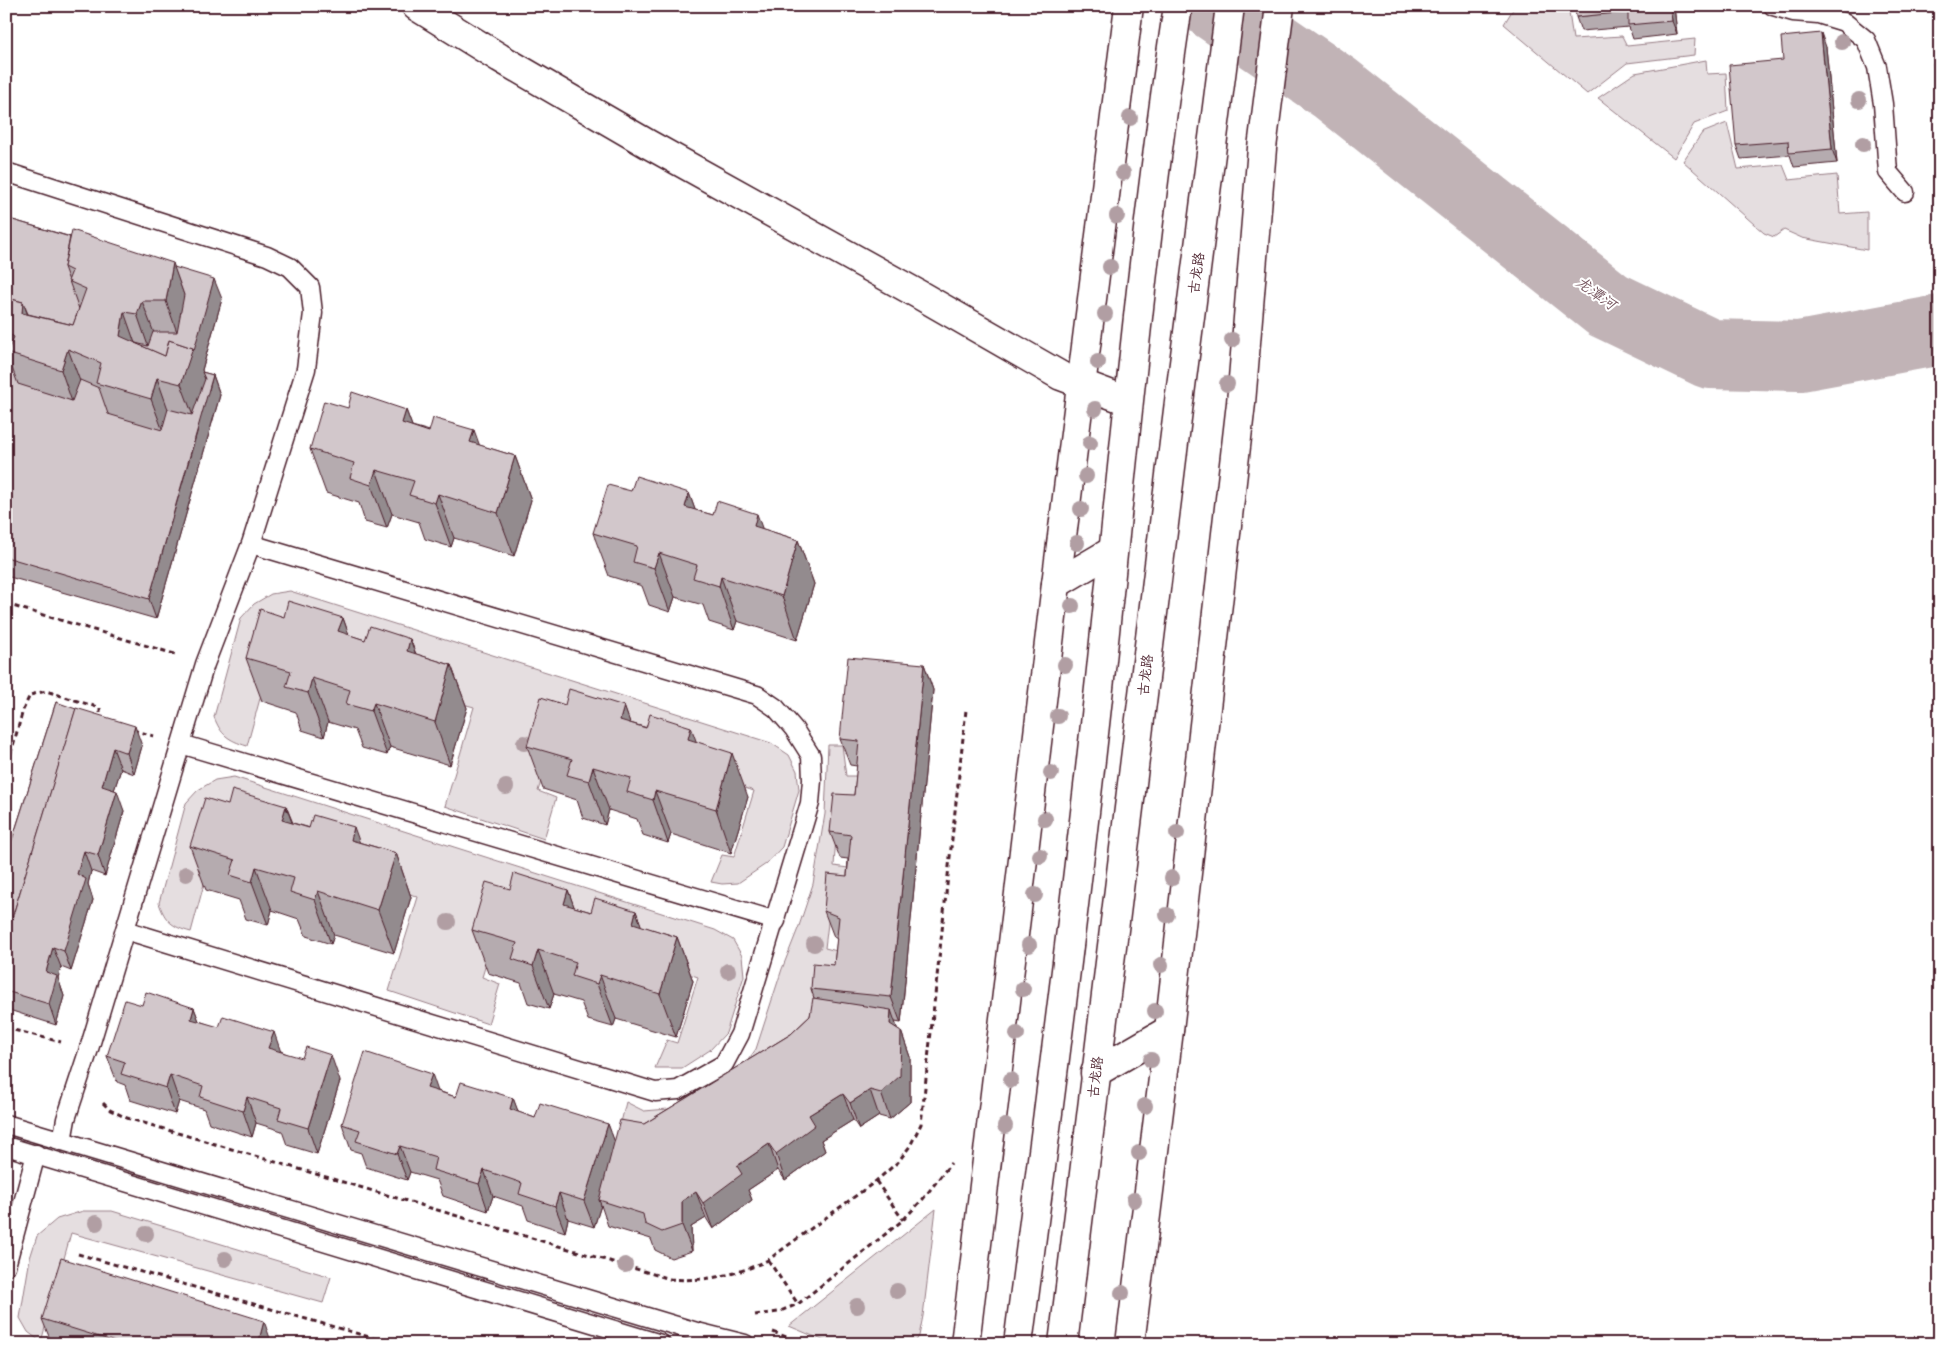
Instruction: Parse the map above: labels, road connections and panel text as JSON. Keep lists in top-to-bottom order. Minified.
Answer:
{"streets":{"street":["古龙路"]},"water":["龙潭河"]}
